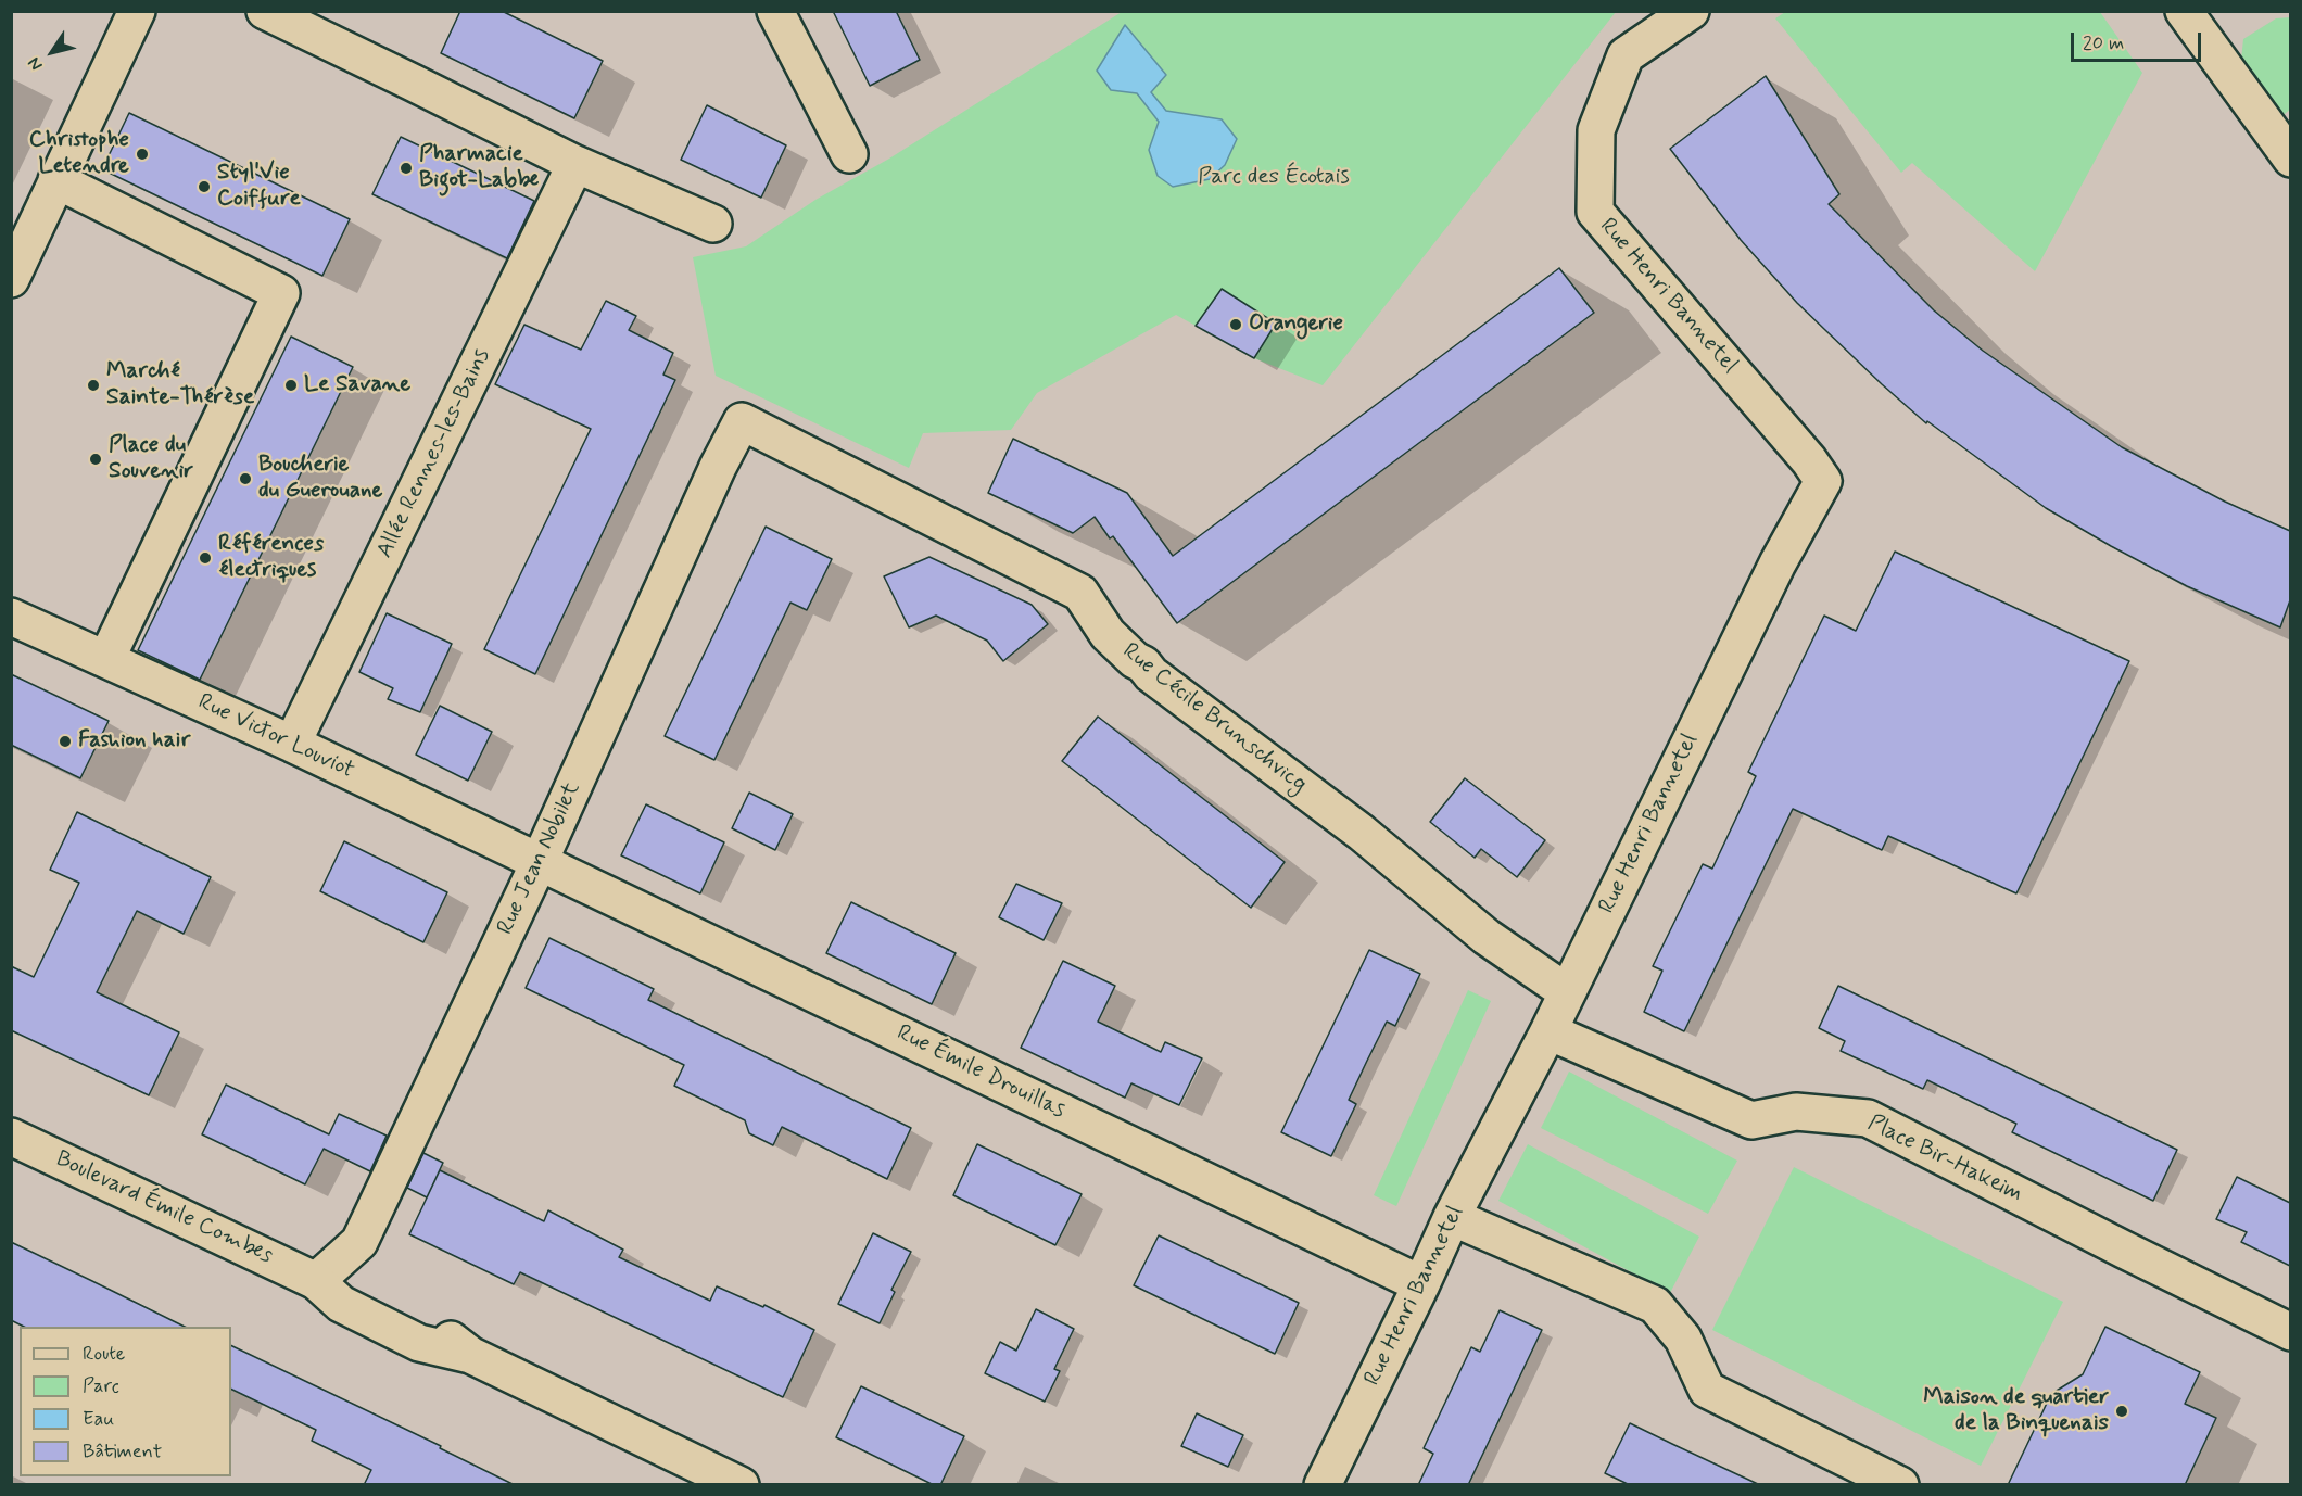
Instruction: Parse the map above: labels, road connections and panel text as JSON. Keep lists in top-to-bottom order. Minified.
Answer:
{"streets":{"street":["Rue Henri Bannetel","Allée Rennes-les-Bains","Rue Cécile Brunschvicg","Rue Victor Louviot","Rue Jean Nobilet","Rue Émile Drouillas","Place Bir-Hakeim","Boulevard Émile Combes"]},"crossings":[["Rue Henri Bannetel","Rue Cécile Brunschvicg"],["Rue Henri Bannetel","Rue Émile Drouillas"],["Rue Henri Bannetel","Place Bir-Hakeim"],["Allée Rennes-les-Bains","Rue Victor Louviot"],["Rue Cécile Brunschvicg","Rue Jean Nobilet"],["Rue Victor Louviot","Rue Jean Nobilet"],["Rue Victor Louviot","Rue Émile Drouillas"],["Rue Jean Nobilet","Rue Émile Drouillas"],["Rue Jean Nobilet","Boulevard Émile Combes"]],"parks":["Parc des Écotais"],"places":["Christophe Letendre","Pharmacie Bigot-Labbe","Styl'Vie Coiffure","Orangerie","Marché Sainte-Thérèse","Le Savane","Place du Souvenir","Boucherie du Guerouane","Références électriques","Fashion hair","Maison de quartier de la Binquenais"],"legend":["Route","Parc","Eau","Bâtiment"],"scale_bar":"20 m","north":"bottom left"}
